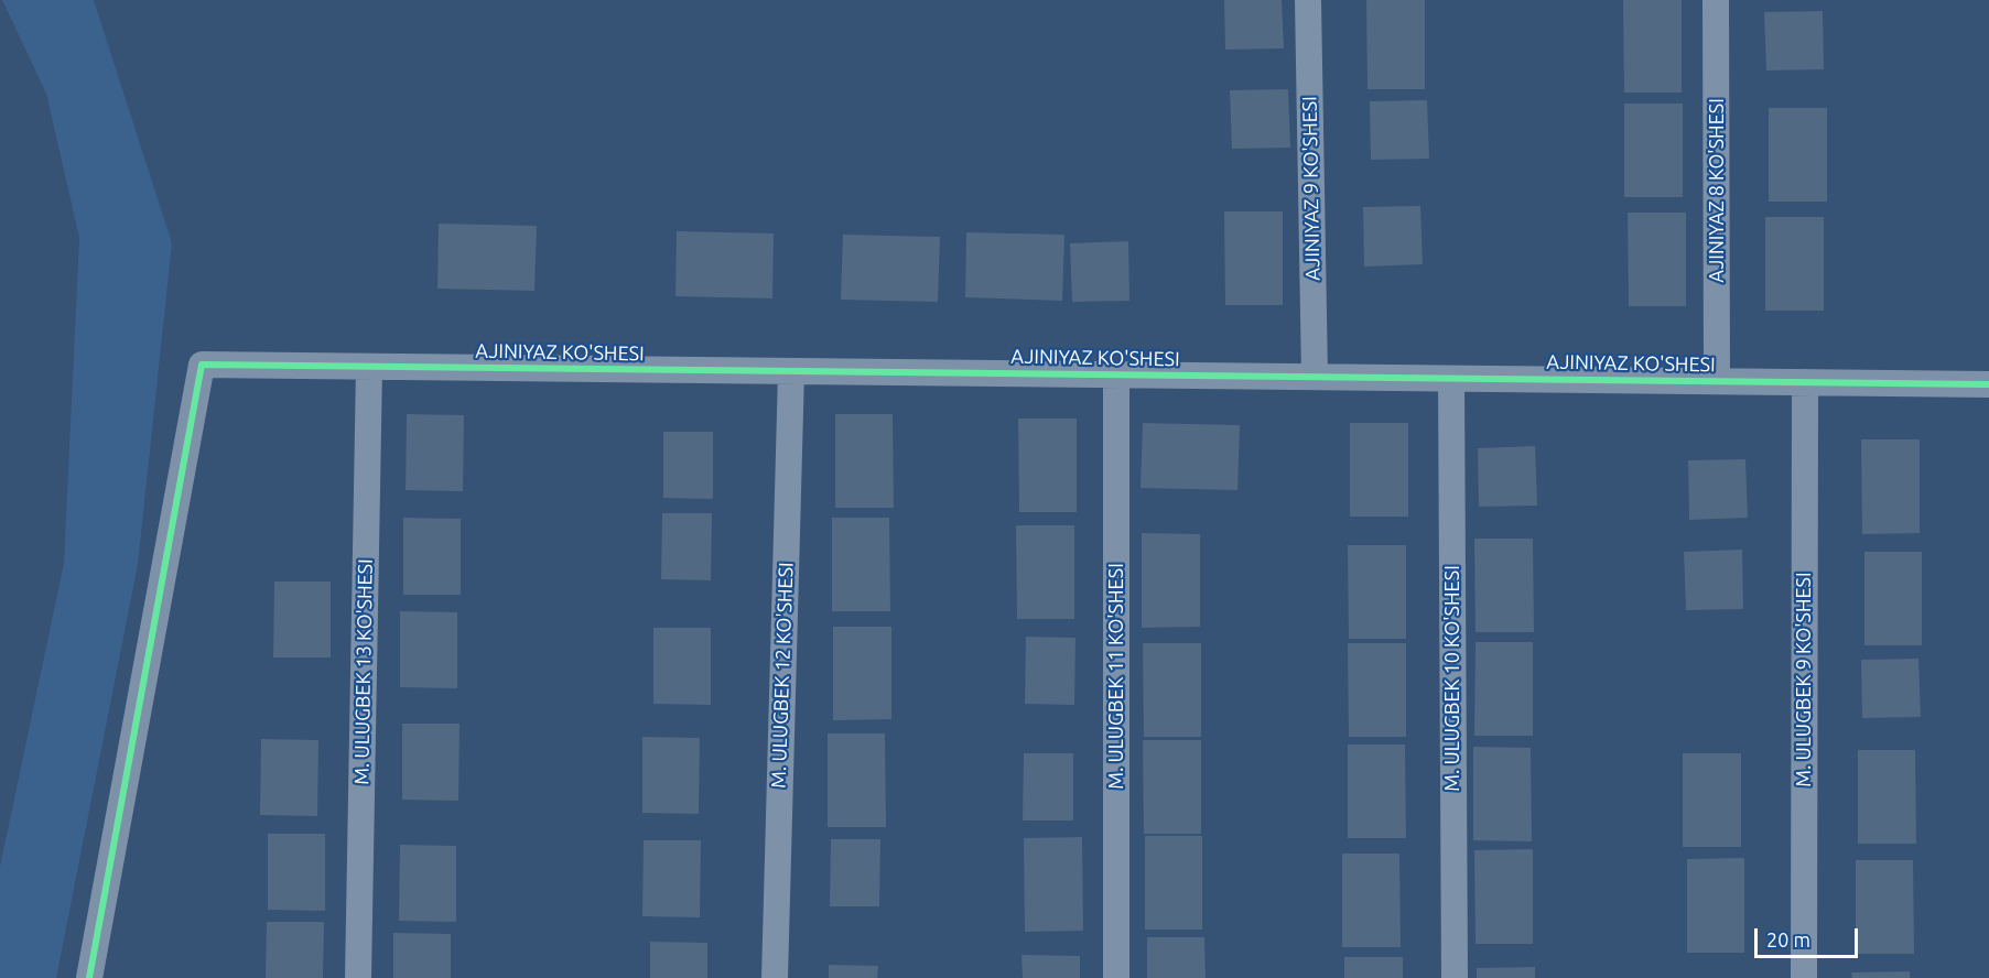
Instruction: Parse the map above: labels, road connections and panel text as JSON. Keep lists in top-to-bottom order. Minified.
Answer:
{"streets":{"street":["AJINIYAZ 9 KO'SHESI","AJINIYAZ 8 KO'SHESI","AJINIYAZ KO'SHESI","M. ULUGBEK 13 KO'SHESI","M. ULUGBEK 12 KO'SHESI","M. ULUGBEK 11 KO'SHESI","M. ULUGBEK 10 KO'SHESI","M. ULUGBEK 9 KO'SHESI"]},"crossings":[["AJINIYAZ 9 KO'SHESI","AJINIYAZ KO'SHESI"],["AJINIYAZ 8 KO'SHESI","AJINIYAZ KO'SHESI"],["AJINIYAZ KO'SHESI","M. ULUGBEK 13 KO'SHESI"],["AJINIYAZ KO'SHESI","M. ULUGBEK 12 KO'SHESI"],["AJINIYAZ KO'SHESI","M. ULUGBEK 11 KO'SHESI"],["AJINIYAZ KO'SHESI","M. ULUGBEK 10 KO'SHESI"],["AJINIYAZ KO'SHESI","M. ULUGBEK 9 KO'SHESI"]],"scale_bar":"20 m"}
